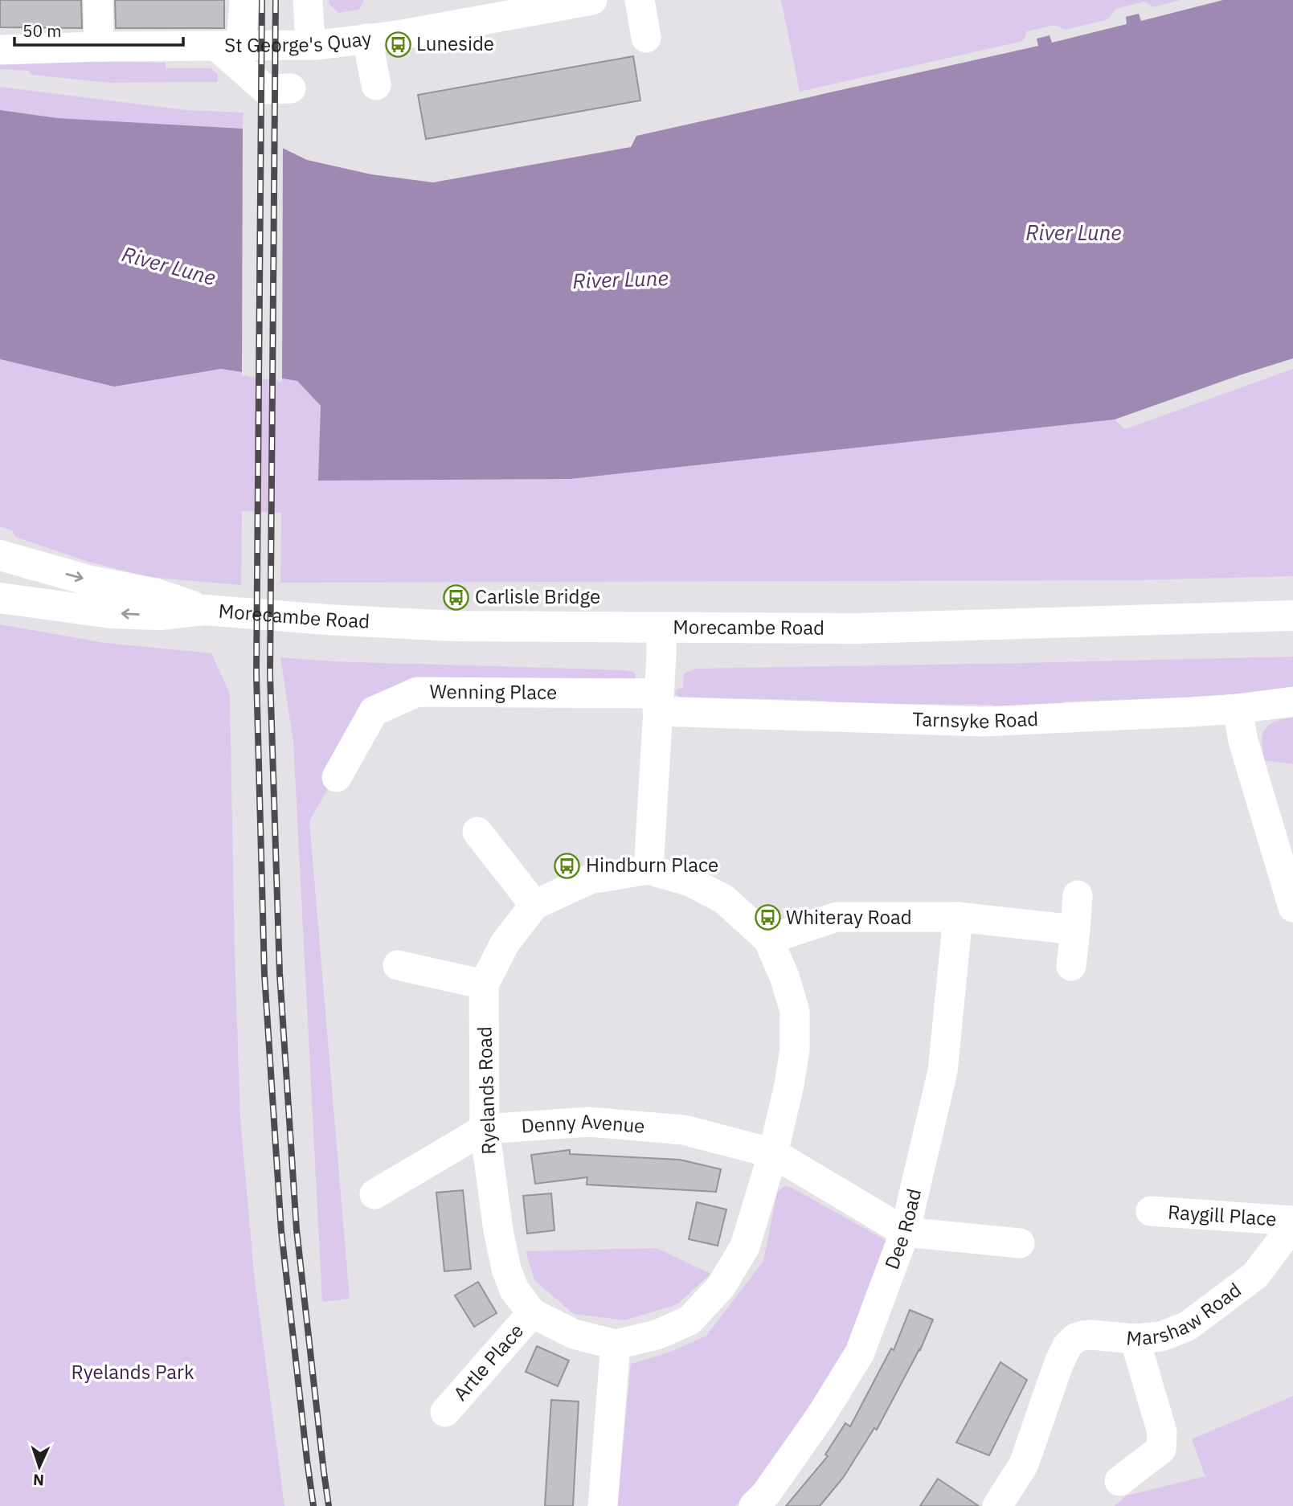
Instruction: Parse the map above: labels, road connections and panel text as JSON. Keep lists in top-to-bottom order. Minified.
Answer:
{"streets":{"main road":["Morecambe Road"],"street":["St George's Quay","Wenning Place","Tarnsyke Road","Ryelands Road","Denny Avenue","Raygill Place","Dee Road","Marshaw Road","Artle Place"]},"crossings":[["Wenning Place","Tarnsyke Road"],["Ryelands Road","Denny Avenue"],["Ryelands Road","Artle Place"],["Denny Avenue","Dee Road"]],"water":["River Lune"],"parks":["Ryelands Park"],"places":{"bus stop":["Luneside","Carlisle Bridge","Hindburn Place","Whiteray Road"]},"scale_bar":"50 m","north":"bottom"}
